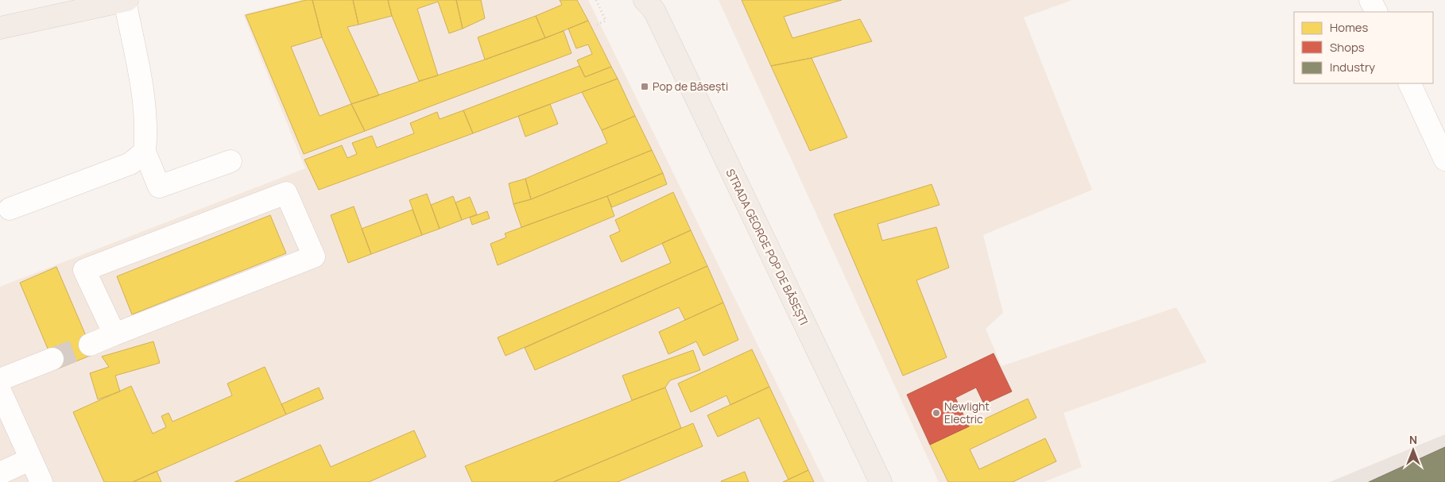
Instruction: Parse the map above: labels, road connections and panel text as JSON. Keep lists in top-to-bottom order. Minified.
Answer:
{"streets":{"main road":["STRADA GEORGE POP DE BĂSEȘTI"]},"places":{"transit":["Pop de Băsești"],"other":["Newlight Electric"]},"legend":["Homes","Shops","Industry"],"north":"top"}
